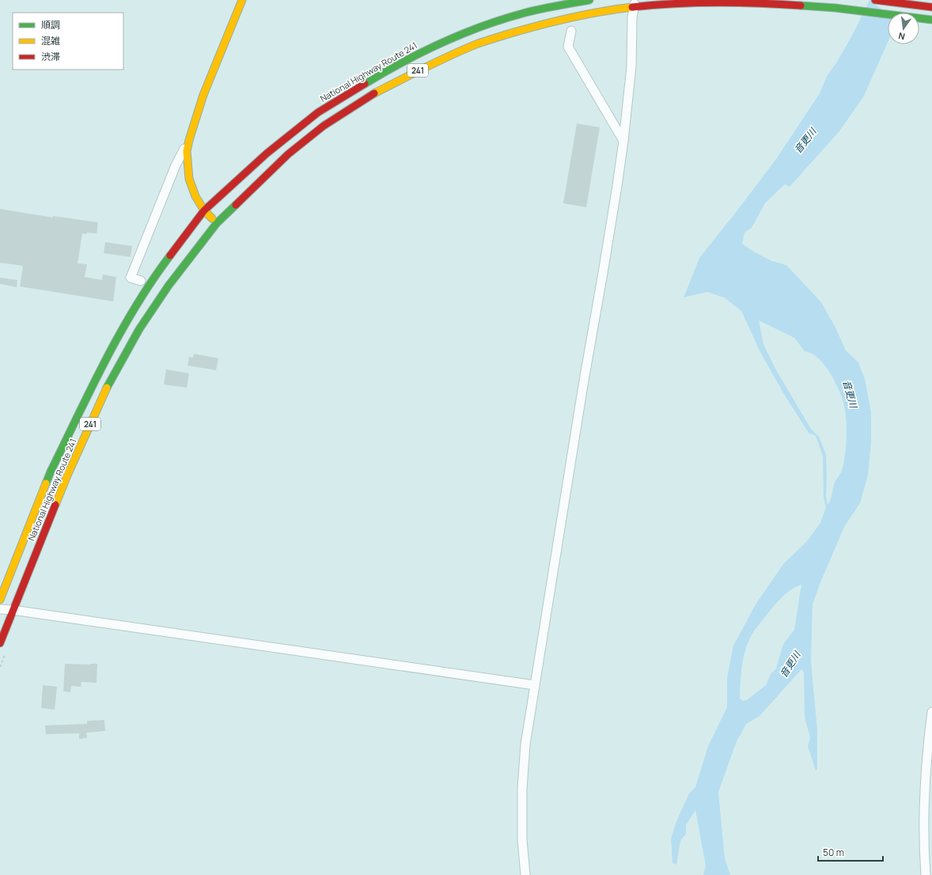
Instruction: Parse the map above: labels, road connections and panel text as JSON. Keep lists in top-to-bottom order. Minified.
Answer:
{"streets":{"highway":["241","National Highway Route 241"]},"water":["音更川"],"legend":["順調","混雑","渋滞"],"scale_bar":"50 m","north":"bottom"}
